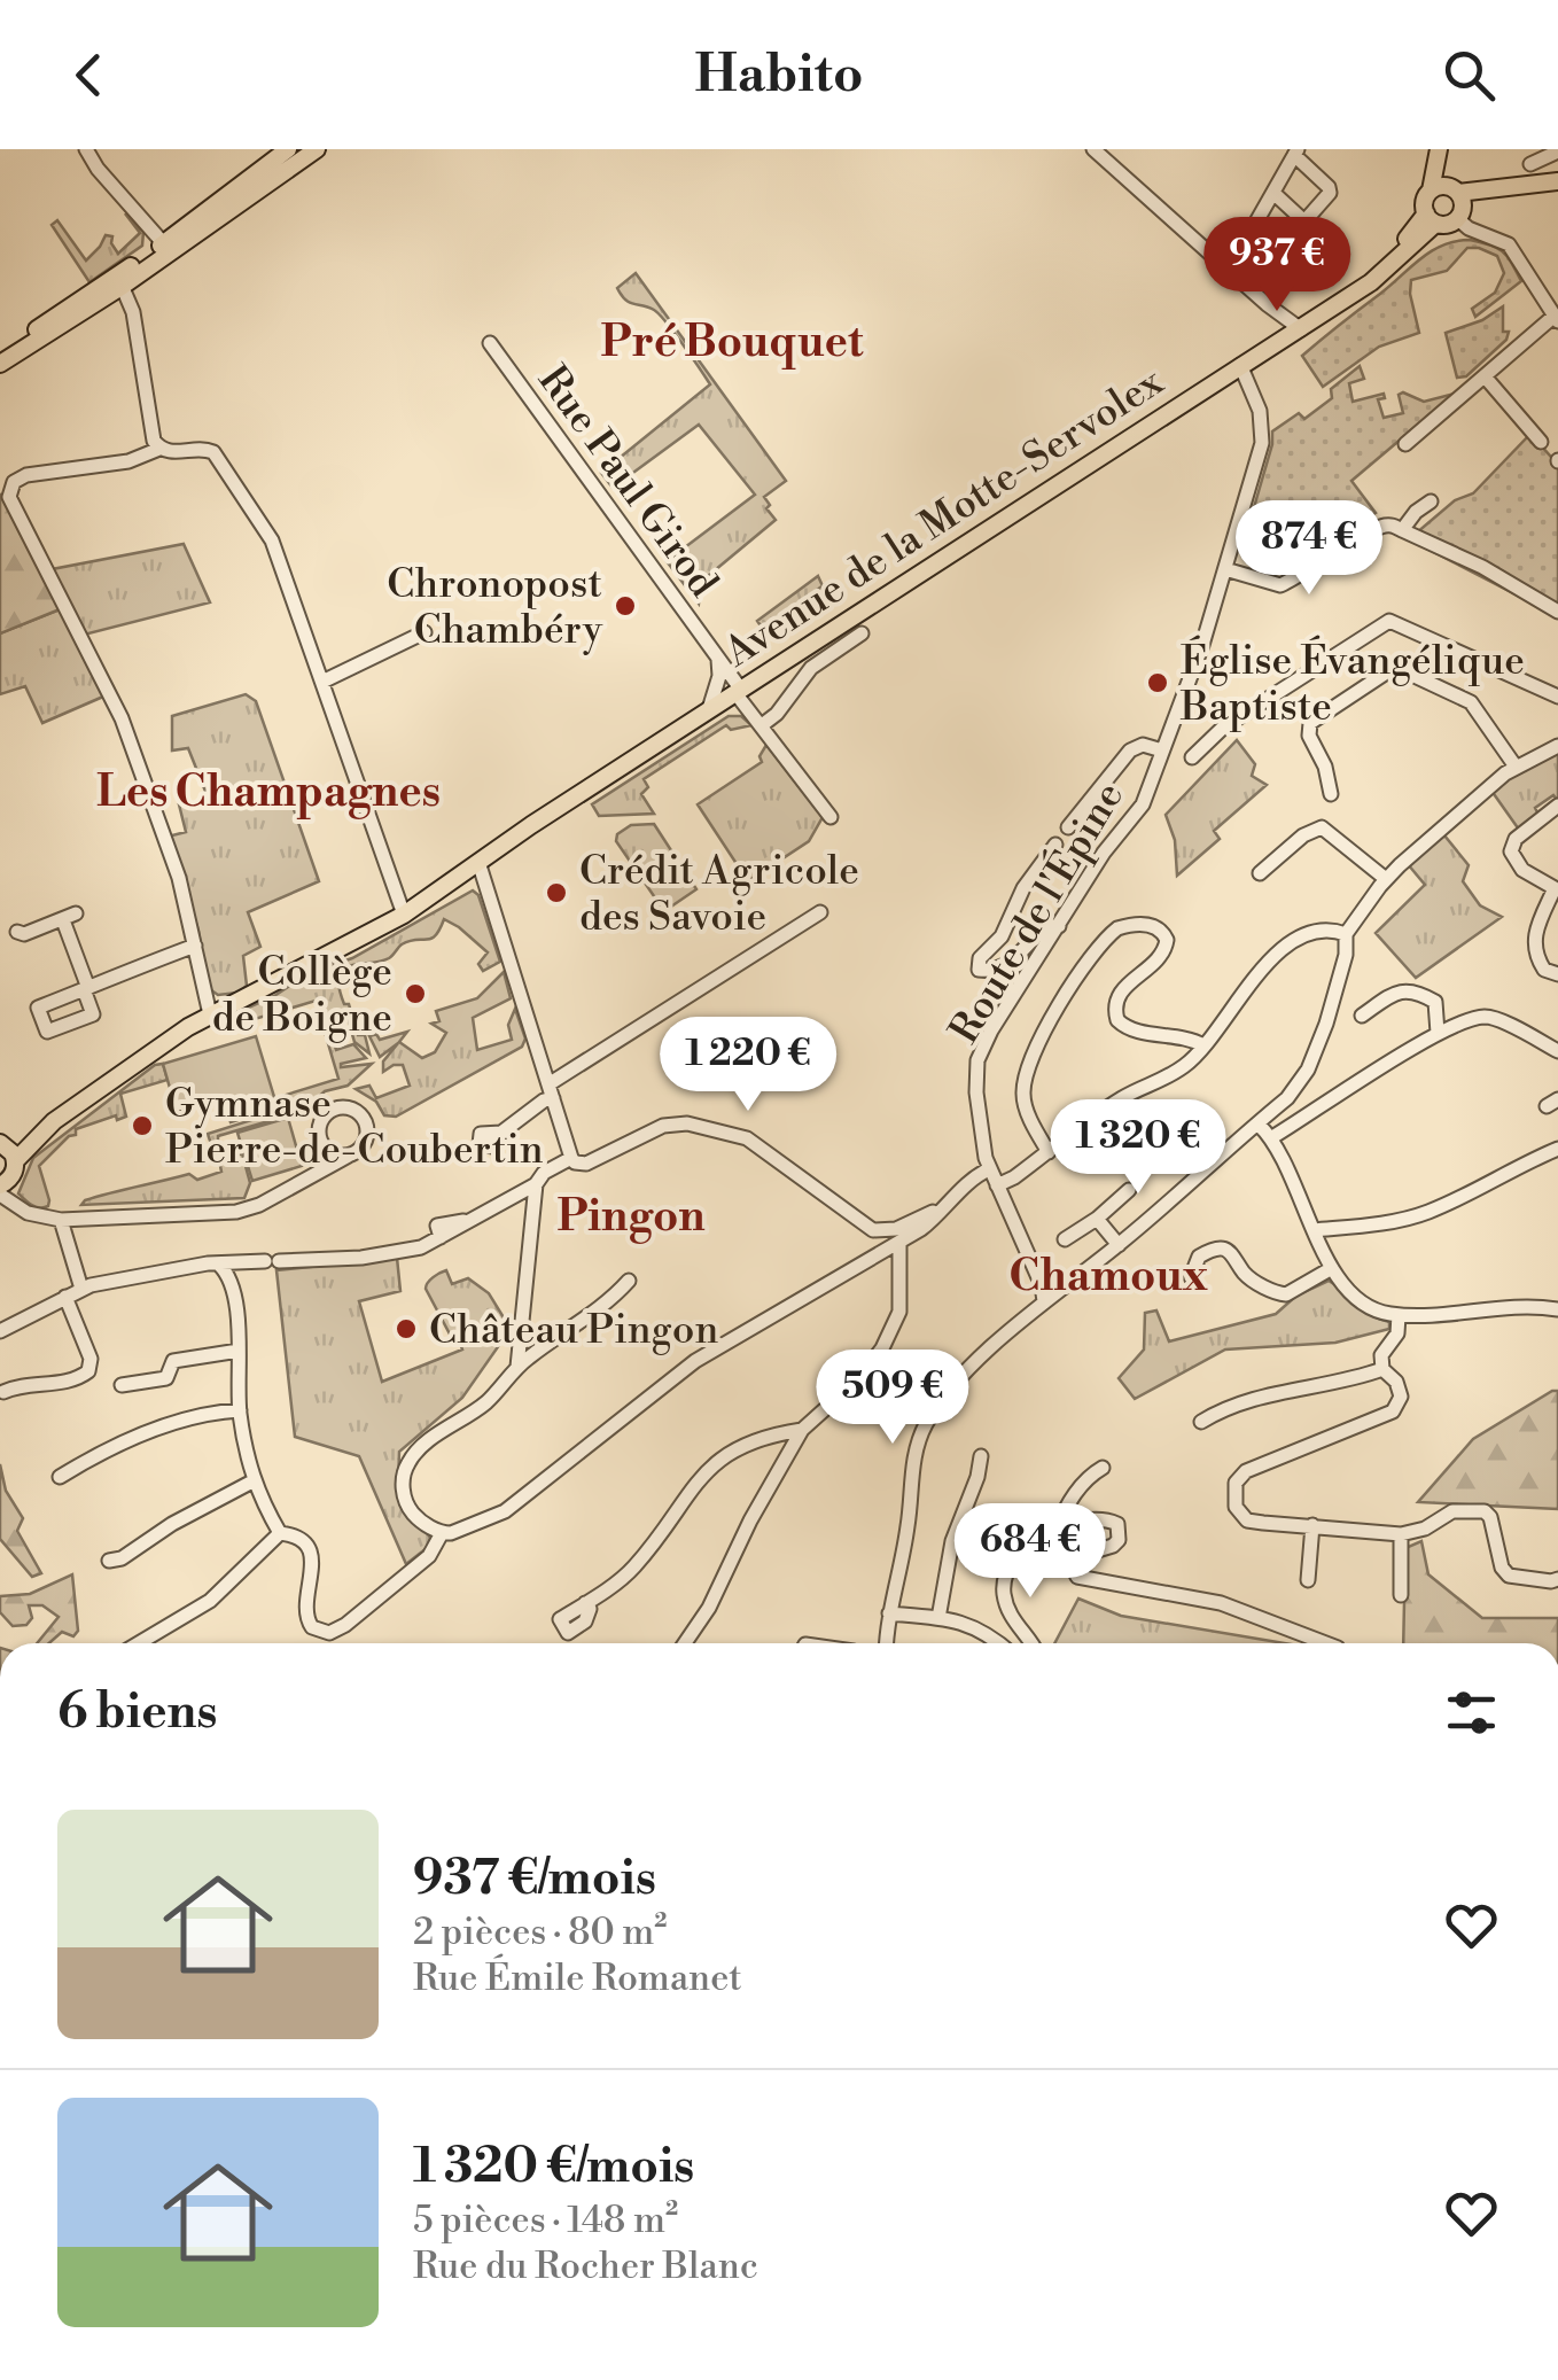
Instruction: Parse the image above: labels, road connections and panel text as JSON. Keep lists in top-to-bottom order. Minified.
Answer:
{"streets":{"main road":["Avenue de la Motte-Servolex"],"street":["Rue Paul Girod","Route de l'Épine"]},"crossings":[["Rue Paul Girod","Avenue de la Motte-Servolex"],["Avenue de la Motte-Servolex","Route de l'Épine"]],"districts":["Pré Bouquet","Les Champagnes","Pingon","Chamoux"],"places":["Chronopost Chambéry","Église Évangélique Baptiste","Crédit Agricole des Savoie","Collège de Boigne","Gymnase Pierre-de-Coubertin","Château Pingon"],"page":{"header":"Habito","price":["937 €","874 €","1 220 €","1 320 €","509 €","684 €"],"heading":"6 biens","list":[{"name":"937 €/mois","note":"2 pièces · 80 m² · Rue Émile Romanet"},{"name":"1 320 €/mois","note":"5 pièces · 148 m² · Rue du Rocher Blanc"}]}}
